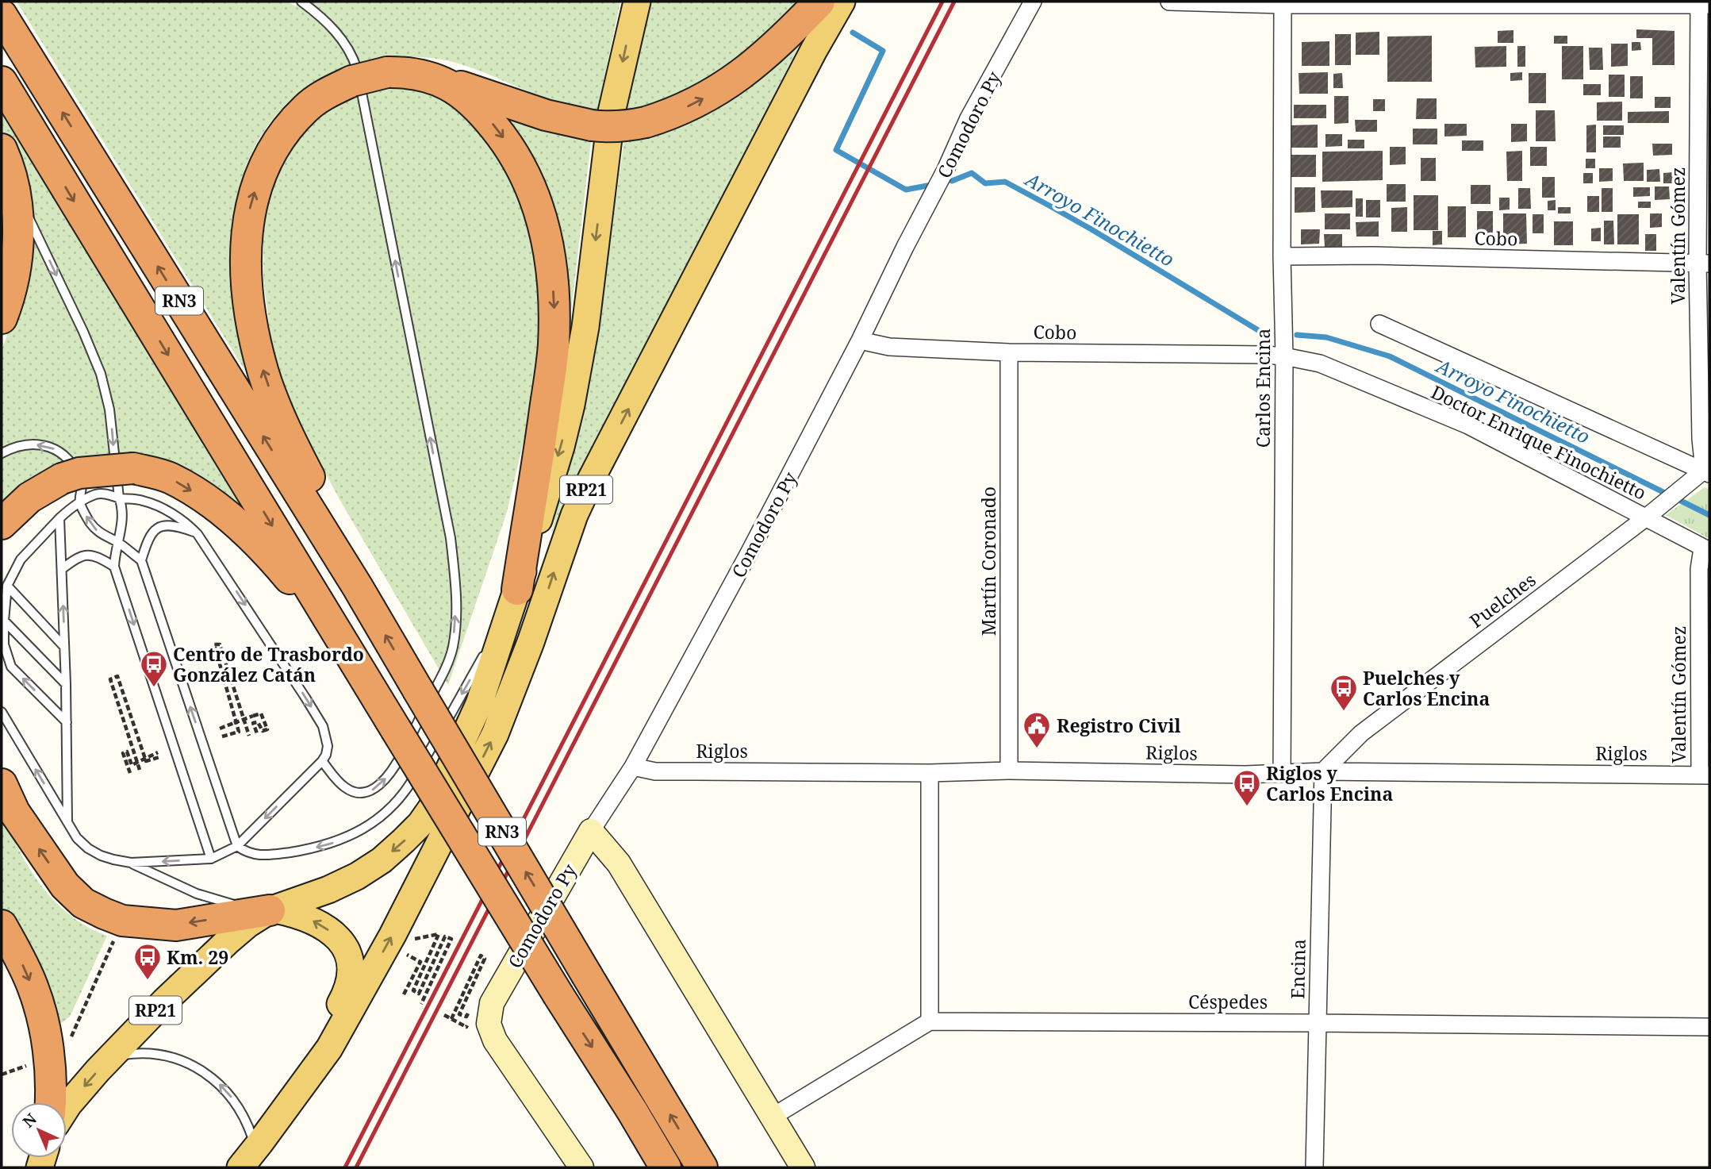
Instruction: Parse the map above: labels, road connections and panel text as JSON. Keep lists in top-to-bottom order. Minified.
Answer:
{"streets":{"highway":["RN3"],"main road":["RP21"],"street":["Comodoro Py","Valentín Gómez","Cobo","Carlos Encina","Doctor Enrique Finochietto","Martín Coronado","Puelches","Riglos","Encina","Céspedes"]},"crossings":[["Comodoro Py","Cobo"],["Comodoro Py","Riglos"],["Valentín Gómez","Cobo"],["Valentín Gómez","Doctor Enrique Finochietto"],["Valentín Gómez","Puelches"],["Valentín Gómez","Riglos"],["Cobo","Carlos Encina"],["Cobo","Doctor Enrique Finochietto"],["Cobo","Martín Coronado"],["Carlos Encina","Doctor Enrique Finochietto"],["Carlos Encina","Riglos"],["Doctor Enrique Finochietto","Puelches"],["Martín Coronado","Riglos"],["Puelches","Riglos"],["Puelches","Encina"],["Riglos","Encina"],["Encina","Céspedes"]],"water":["Arroyo Finochietto"],"places":{"bus stop":["Centro de Trasbordo González Catán","Puelches y Carlos Encina","Riglos y Carlos Encina","Km. 29"],"public building":["Registro Civil"]},"north":"top left"}
